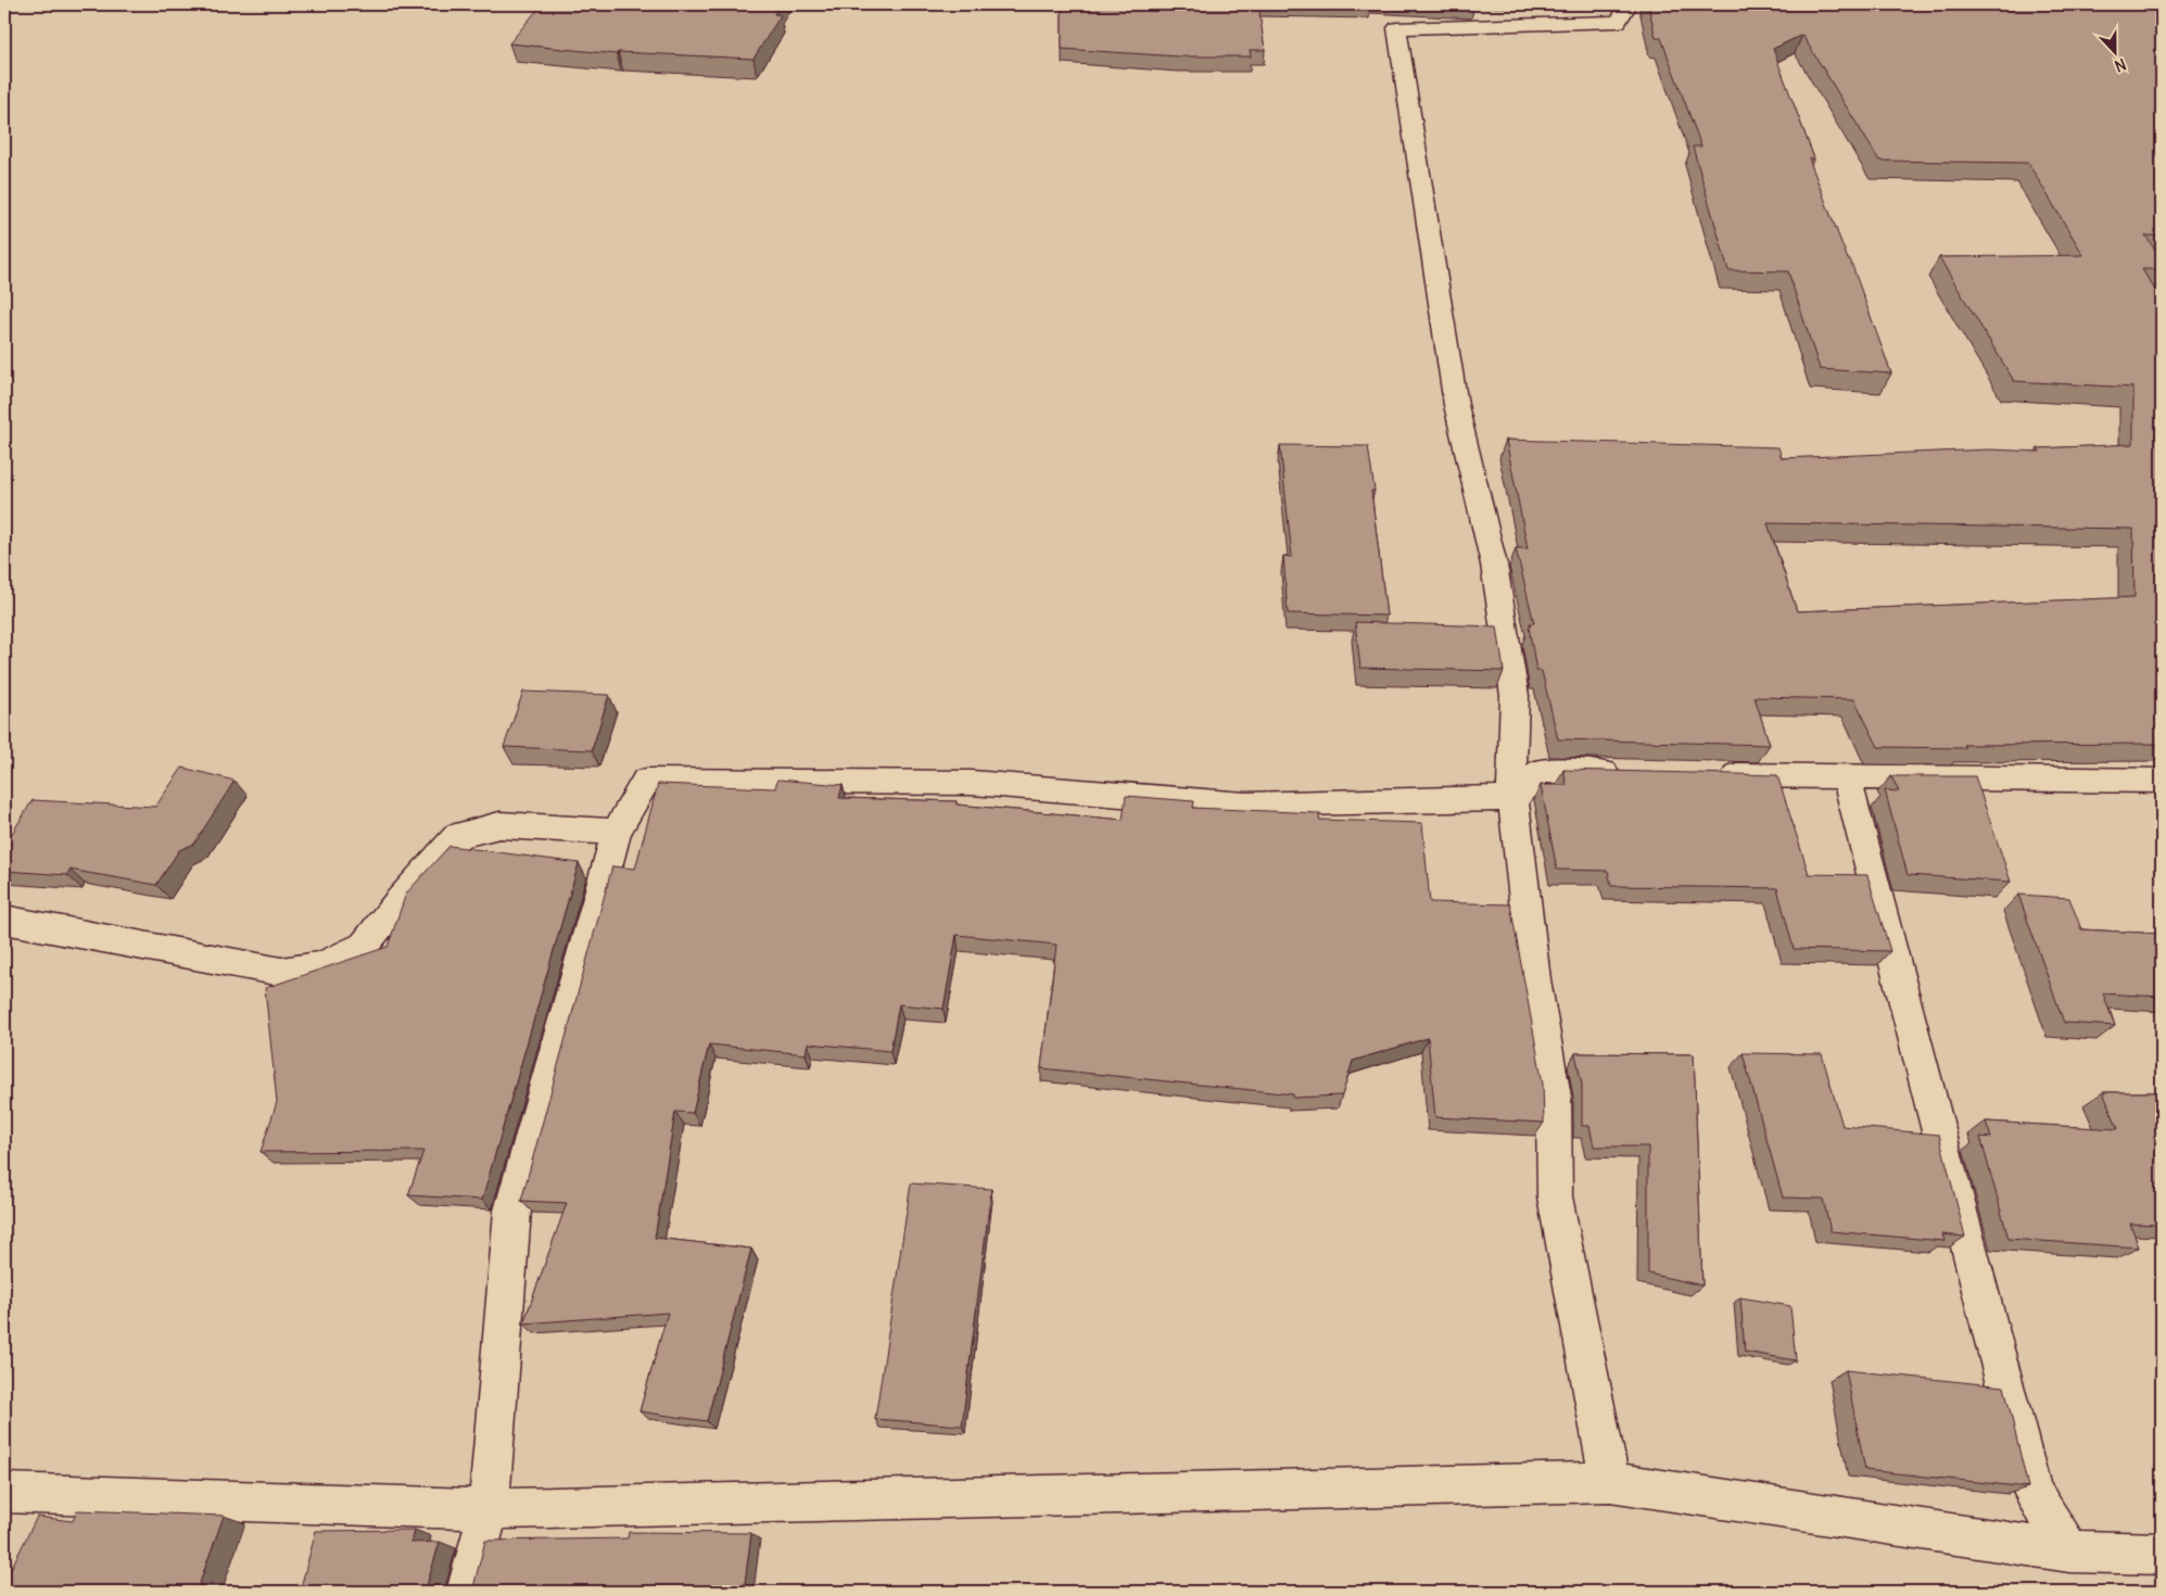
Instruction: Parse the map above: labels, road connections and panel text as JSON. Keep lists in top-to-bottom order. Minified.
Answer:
{"north":"bottom"}
